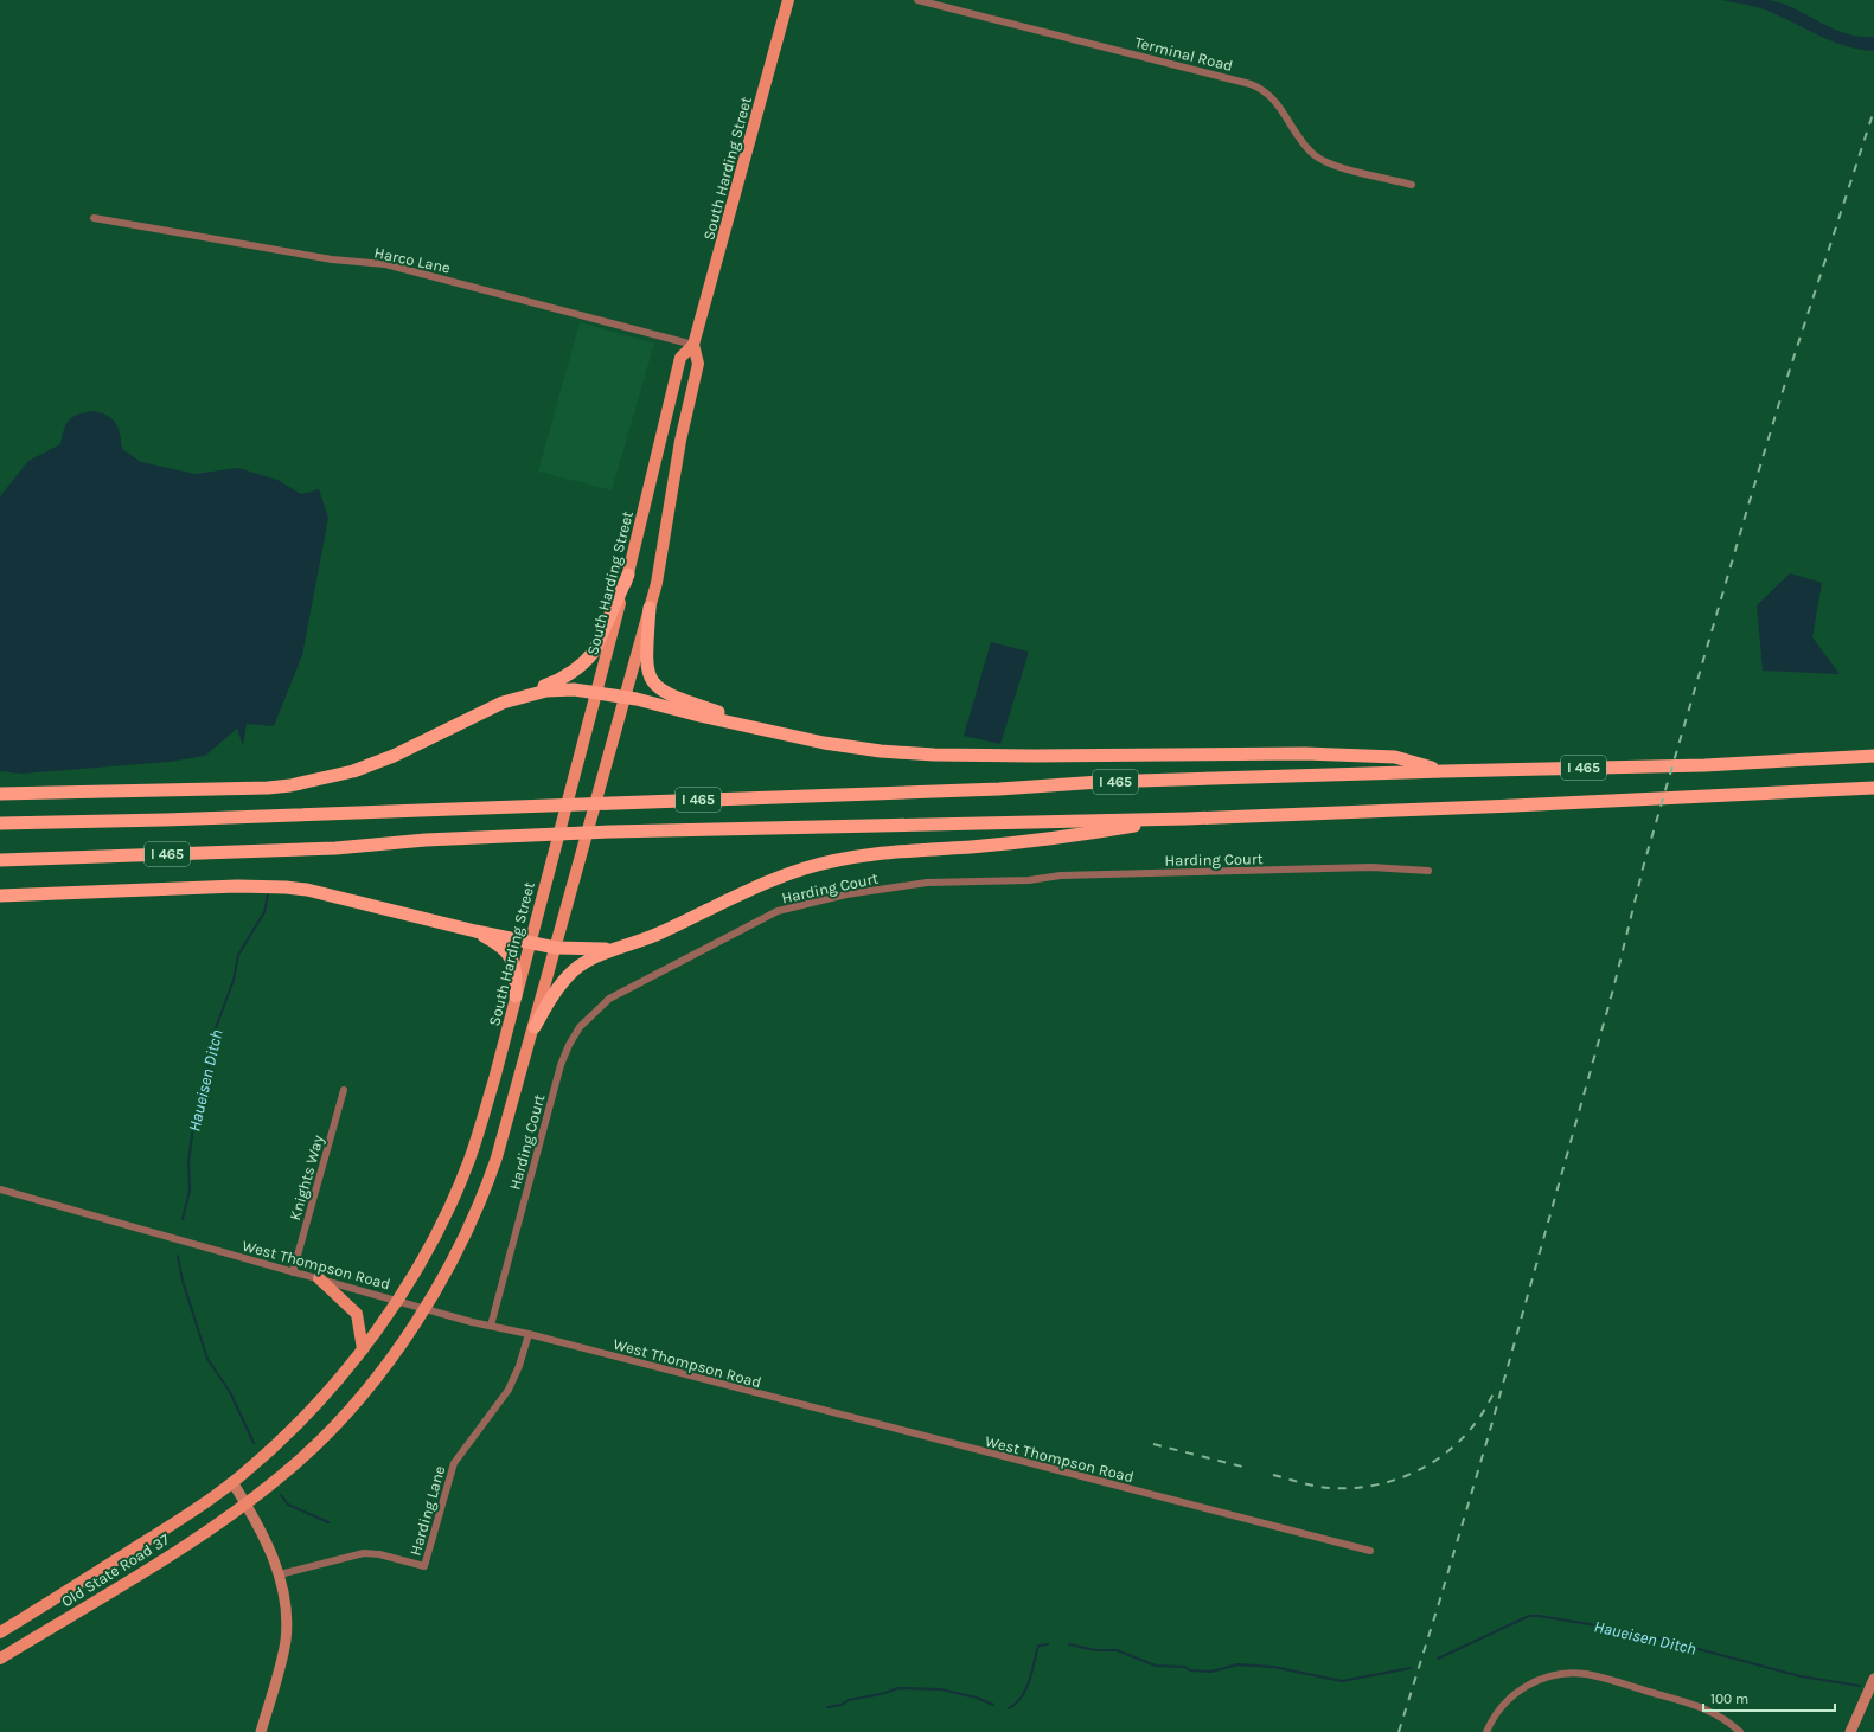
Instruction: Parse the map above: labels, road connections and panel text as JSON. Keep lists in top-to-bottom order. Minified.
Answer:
{"streets":{"highway":["I 465"],"main road":["South Harding Street","Old State Road 37"],"street":["Terminal Road","Harco Lane","Harding Court","Knights Way","West Thompson Road","Harding Lane"]},"crossings":[["South Harding Street","Harco Lane"],["South Harding Street","West Thompson Road"],["South Harding Street","Old State Road 37"],["Harding Court","West Thompson Road"],["Knights Way","West Thompson Road"],["West Thompson Road","Harding Lane"]],"water":["Haueisen Ditch"],"scale_bar":"100 m"}
